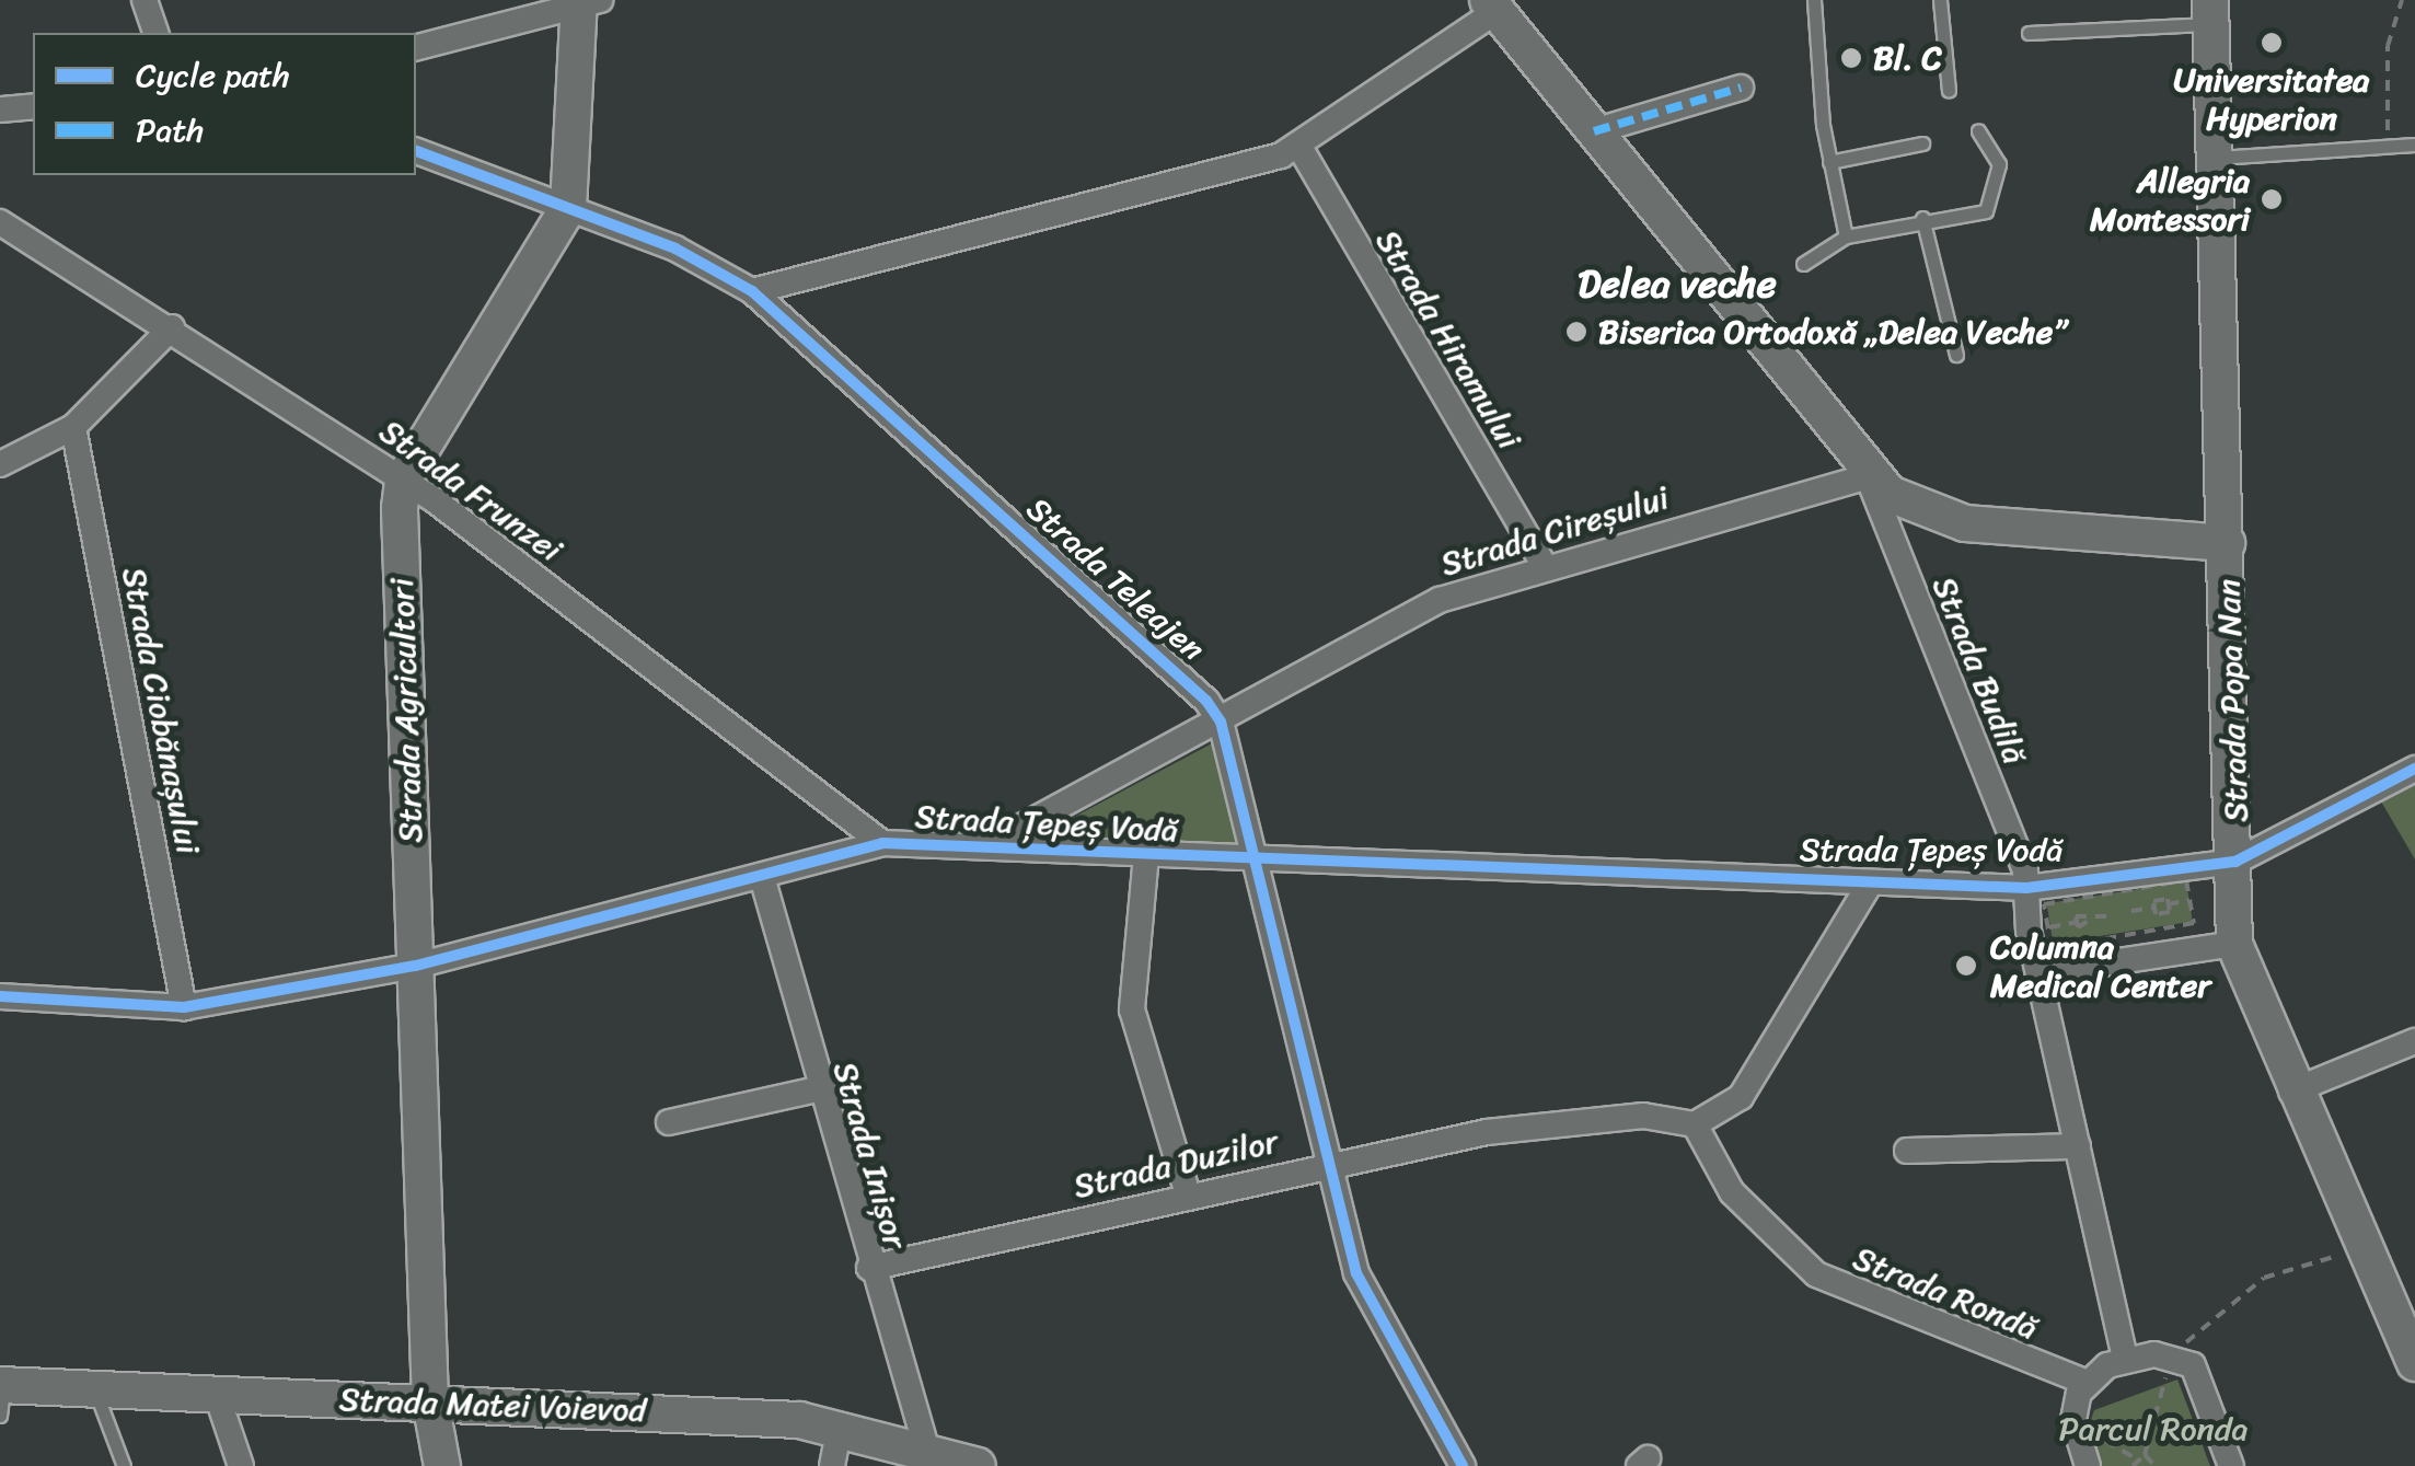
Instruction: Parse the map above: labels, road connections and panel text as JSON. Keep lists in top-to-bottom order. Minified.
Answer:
{"streets":{"street":["Strada Hiramului","Strada Frunzei","Strada Cireșului","Strada Teleajen","Strada Budilă","Strada Popa Nan","Strada Ciobănașului","Strada Agricultori","Strada Țepeș Vodă","Strada Inișor","Strada Duzilor","Strada Rondă","Strada Matei Voievod"]},"crossings":[["Strada Hiramului","Strada Cireșului"],["Strada Frunzei","Strada Agricultori"],["Strada Frunzei","Strada Țepeș Vodă"],["Strada Cireșului","Strada Teleajen"],["Strada Cireșului","Strada Budilă"],["Strada Cireșului","Strada Țepeș Vodă"],["Strada Teleajen","Strada Țepeș Vodă"],["Strada Teleajen","Strada Duzilor"],["Strada Budilă","Strada Țepeș Vodă"],["Strada Popa Nan","Strada Țepeș Vodă"],["Strada Ciobănașului","Strada Țepeș Vodă"],["Strada Agricultori","Strada Țepeș Vodă"],["Strada Agricultori","Strada Matei Voievod"],["Strada Țepeș Vodă","Strada Inișor"],["Strada Inișor","Strada Duzilor"],["Strada Inișor","Strada Matei Voievod"],["Strada Duzilor","Strada Rondă"]],"districts":["Delea veche"],"parks":["Parcul Ronda"],"places":["Universitatea Hyperion","Bl. C","Allegria Montessori","Biserica Ortodoxă „Delea Veche”","Columna Medical Center"],"legend":["Cycle path","Path"]}
